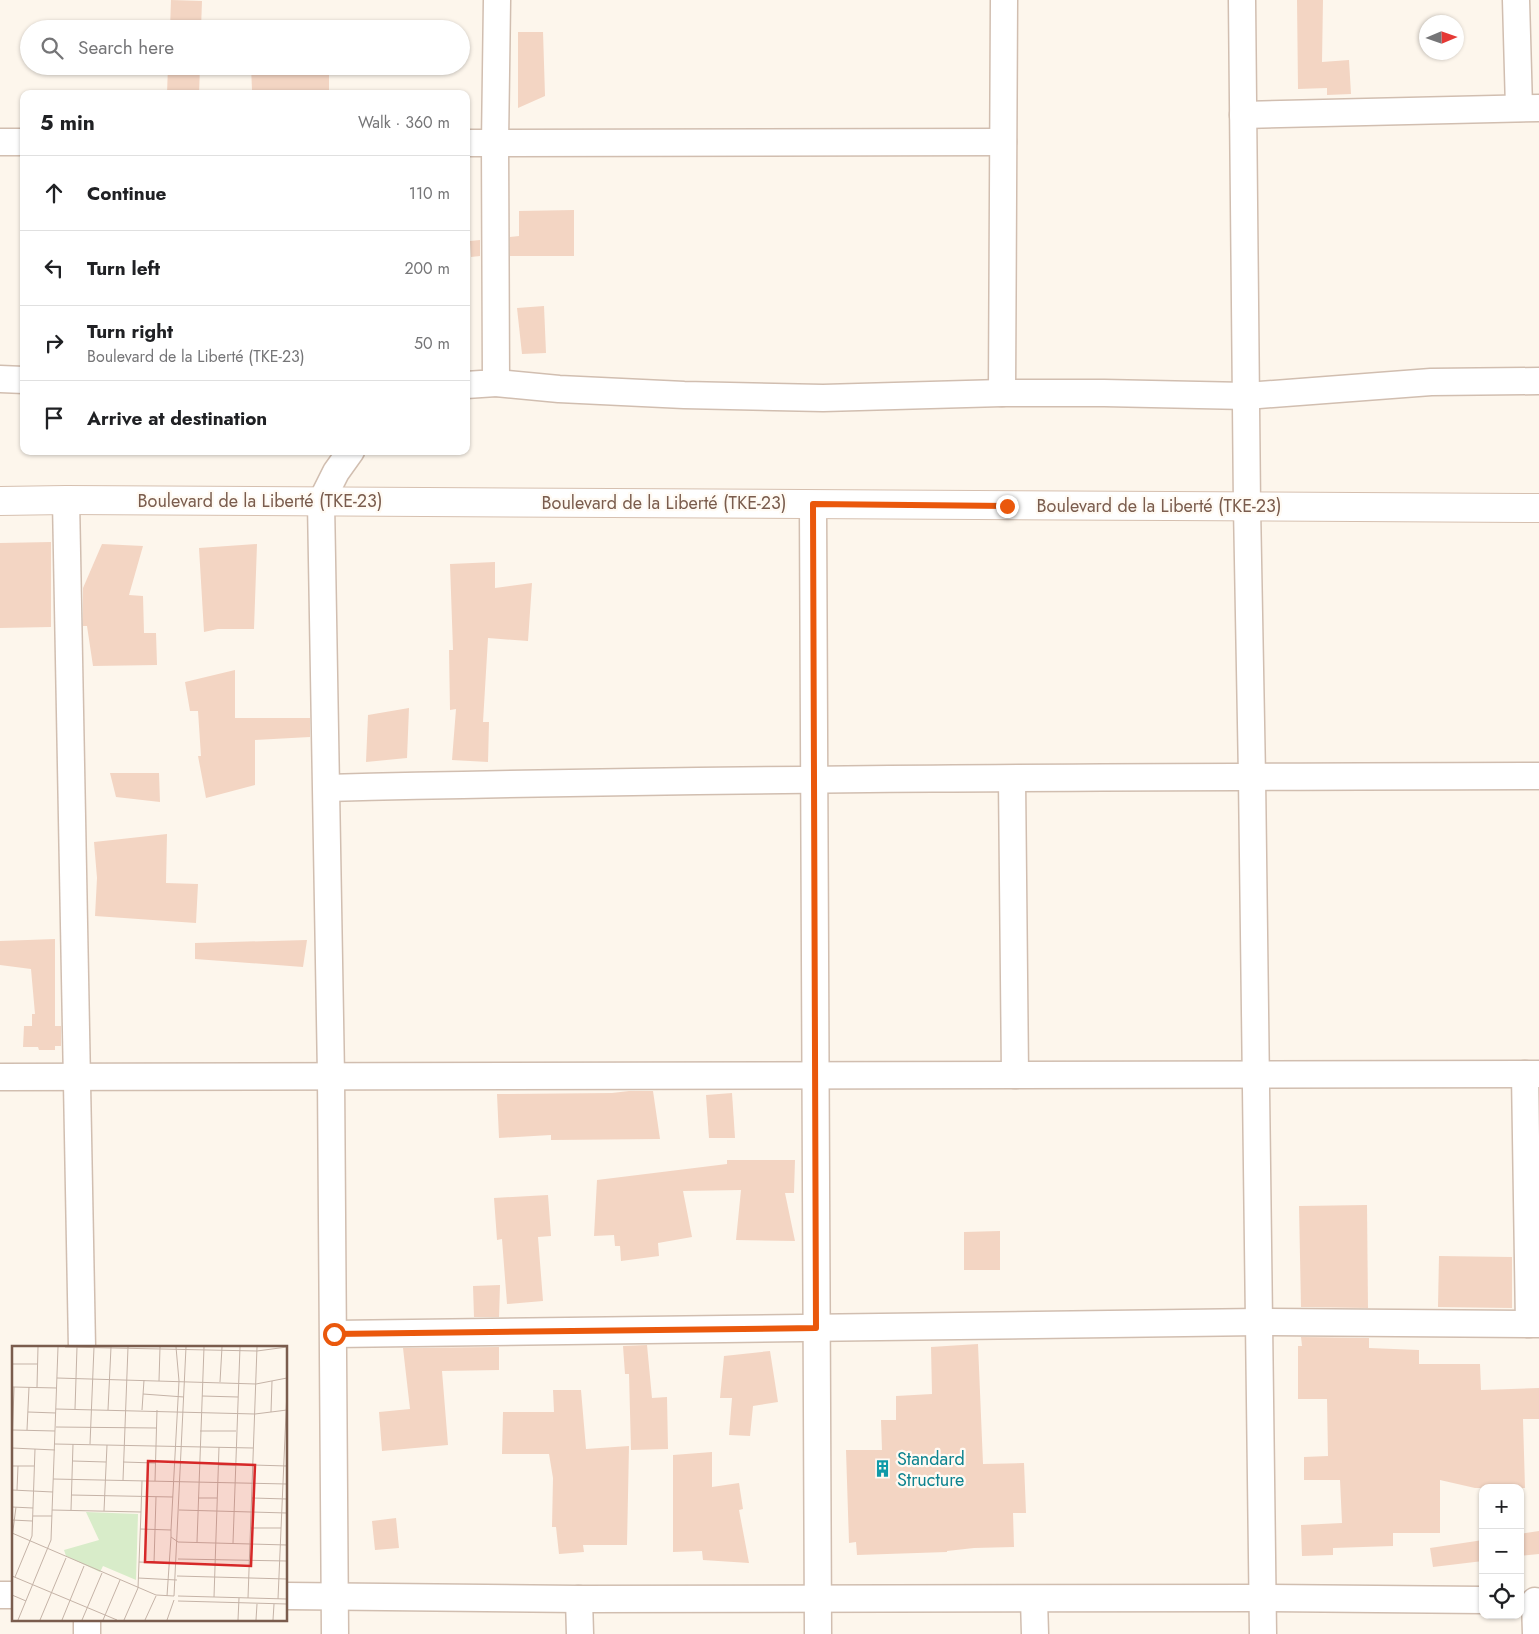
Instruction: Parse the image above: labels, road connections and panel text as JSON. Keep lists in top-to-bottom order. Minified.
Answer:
{"streets":{"street":["Boulevard de la Liberté (TKE-23)"]},"places":{"building":["Standard Structure"]},"north":"right","page":{"search":"Search here","heading":["5 min","Walk · 360 m"],"list":[["Continue","110 m"],["Turn left","200 m"],["Turn right","Boulevard de la Liberté (TKE-23)","50 m"],"Arrive at destination"],"map_buttons":["+","−"]}}
